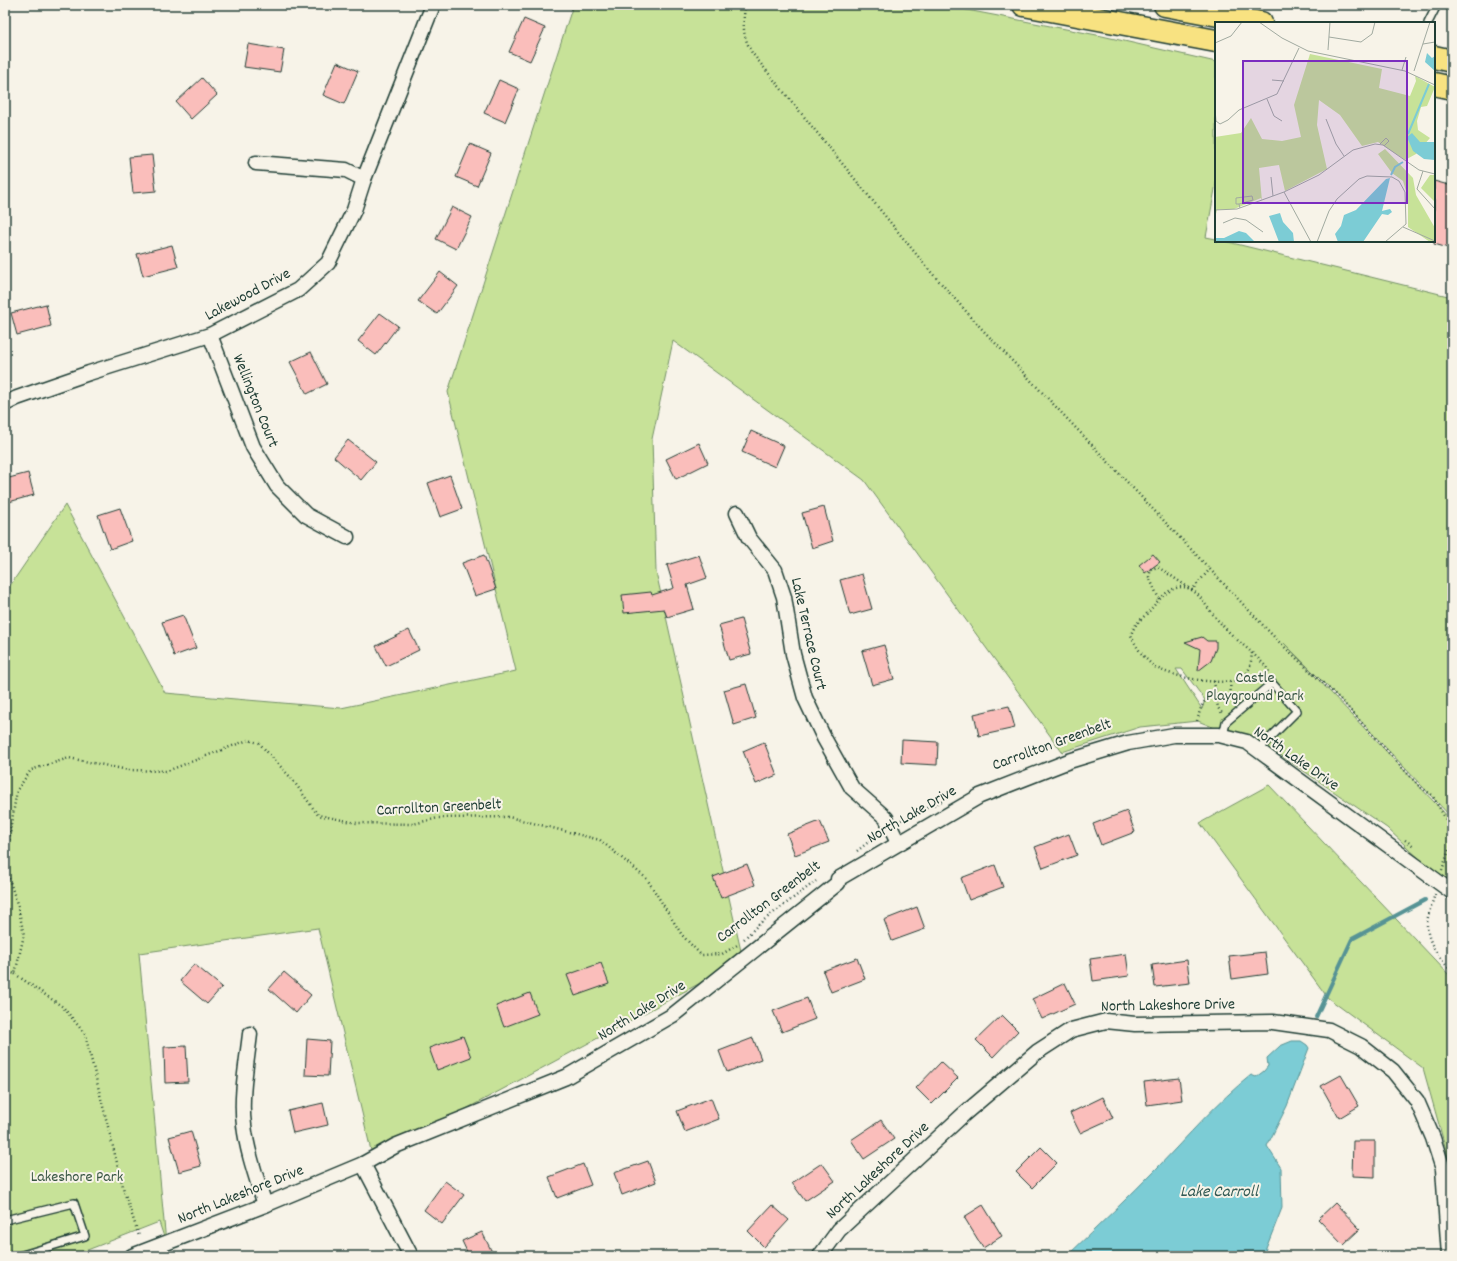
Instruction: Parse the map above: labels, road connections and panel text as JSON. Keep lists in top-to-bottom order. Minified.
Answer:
{"streets":{"street":["Lakewood Drive","Wellington Court","Lake Terrace Court","North Lake Drive","North Lakeshore Drive"],"path":["Carrollton Greenbelt"]},"crossings":[["Lakewood Drive","Wellington Court"],["Lake Terrace Court","North Lake Drive"],["North Lake Drive","North Lakeshore Drive"]],"water":["Lake Carroll"],"parks":["Castle Playground Park","Lakeshore Park"]}
